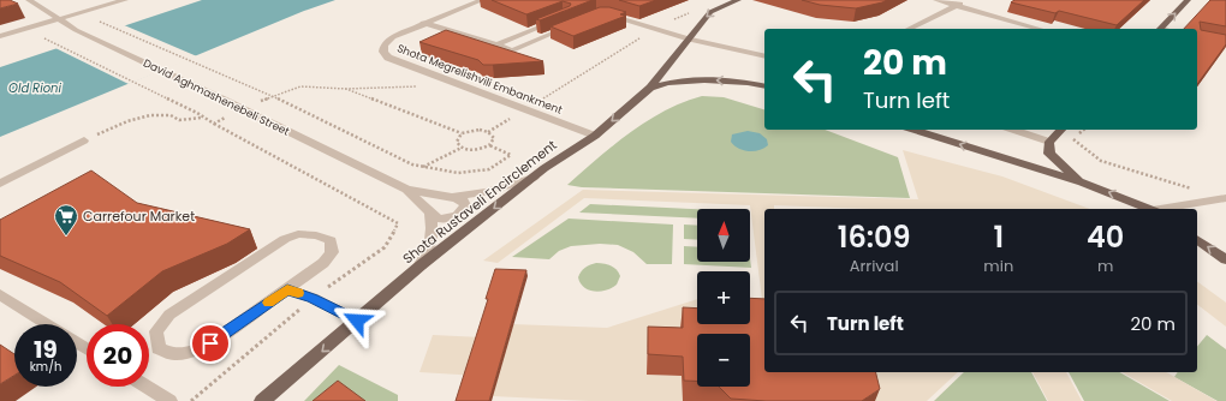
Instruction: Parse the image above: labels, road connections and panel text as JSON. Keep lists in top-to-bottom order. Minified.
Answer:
{"streets":{"main road":["Shota Rustaveli Encirclement"],"street":["Shota Megrelishvili Embankment","David Aghmashenebeli Street"]},"crossings":[["Shota Megrelishvili Embankment","Shota Rustaveli Encirclement"],["David Aghmashenebeli Street","Shota Rustaveli Encirclement"]],"one_way":["Shota Rustaveli Encirclement"],"water":["Old Rioni"],"places":{"supermarket":["Carrefour Market"]},"north":"top","page":{"turn":["20 m","Turn left"],"map_buttons":["+","−"],"eta":["16:09","Arrival","1","min","40","m"],"list":[{"name":"Turn left","value":"20 m"}],"speed":"19 km/h","limit":"20"}}
